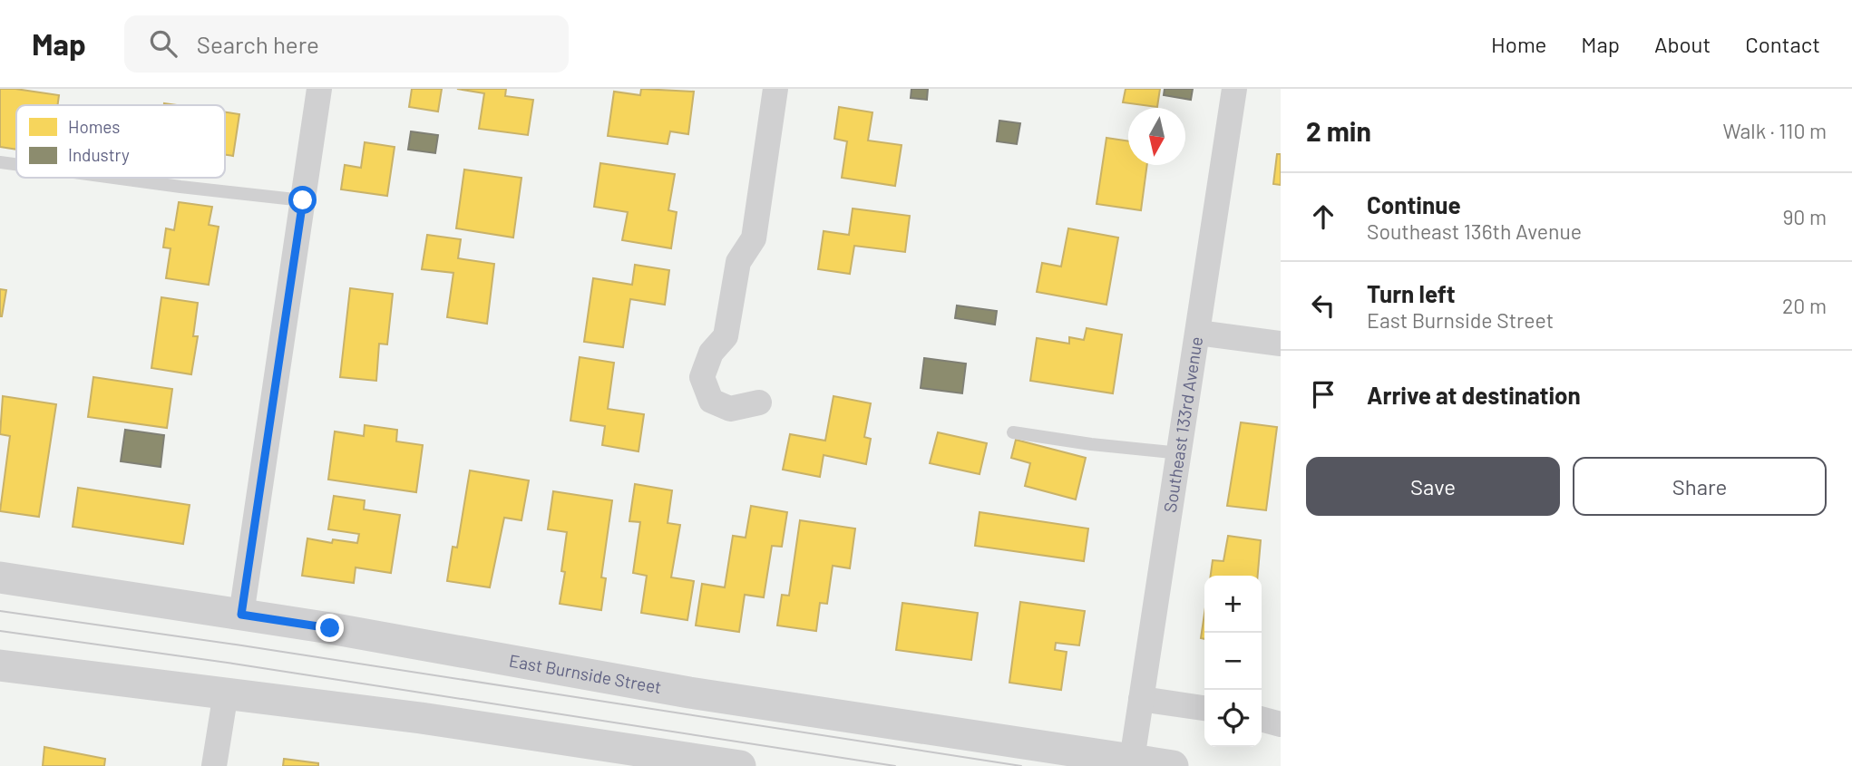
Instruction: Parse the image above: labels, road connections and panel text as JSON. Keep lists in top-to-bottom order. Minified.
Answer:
{"streets":{"street":["Southeast 133rd Avenue","East Burnside Street"]},"crossings":[["Southeast 133rd Avenue","East Burnside Street"]],"legend":["Homes","Industry"],"north":"bottom","page":{"header":"Map","search":"Search here","nav":["Home","Map","About","Contact"],"heading":["2 min","Walk · 110 m"],"list":[["Continue","Southeast 136th Avenue","90 m"],["Turn left","East Burnside Street","20 m"],"Arrive at destination"],"buttons":["Save","Share"],"map_buttons":["+","−"]}}
